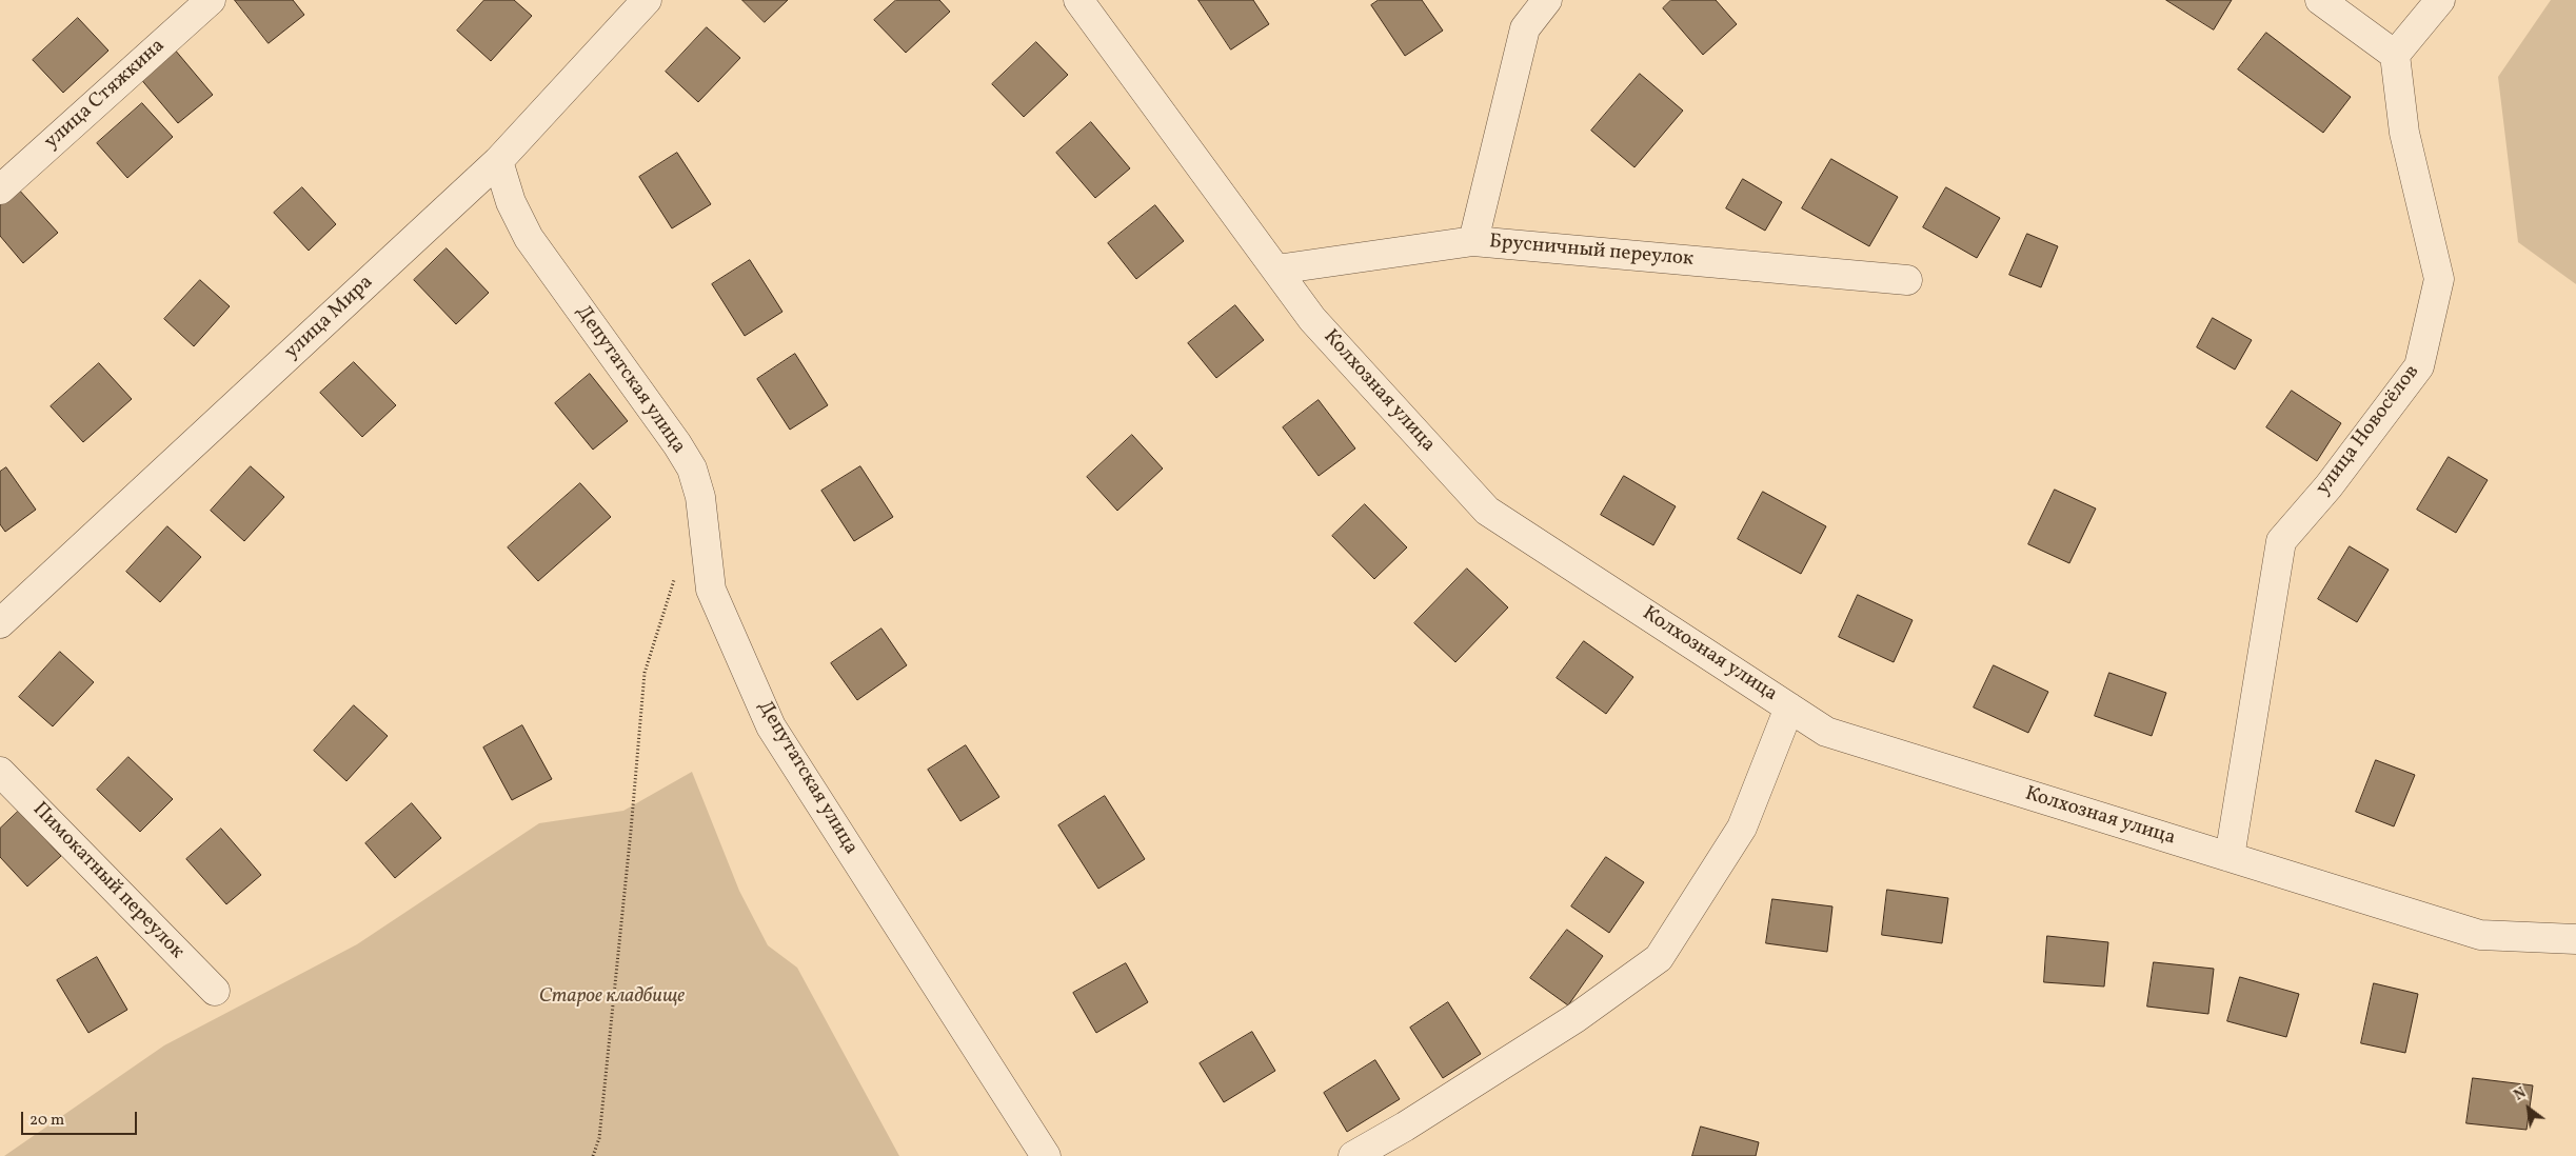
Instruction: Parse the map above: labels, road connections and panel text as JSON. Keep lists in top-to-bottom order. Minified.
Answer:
{"streets":{"street":["улица Стяжкина","Брусничный переулок","улица Мира","Депутатская улица","Колхозная улица","улица Новосёлов","Пимокатный переулок"]},"crossings":[["Брусничный переулок","Колхозная улица"],["улица Мира","Депутатская улица"],["Колхозная улица","улица Новосёлов"]],"parks":["Старое кладбище"],"scale_bar":"20 m","north":"top left"}
